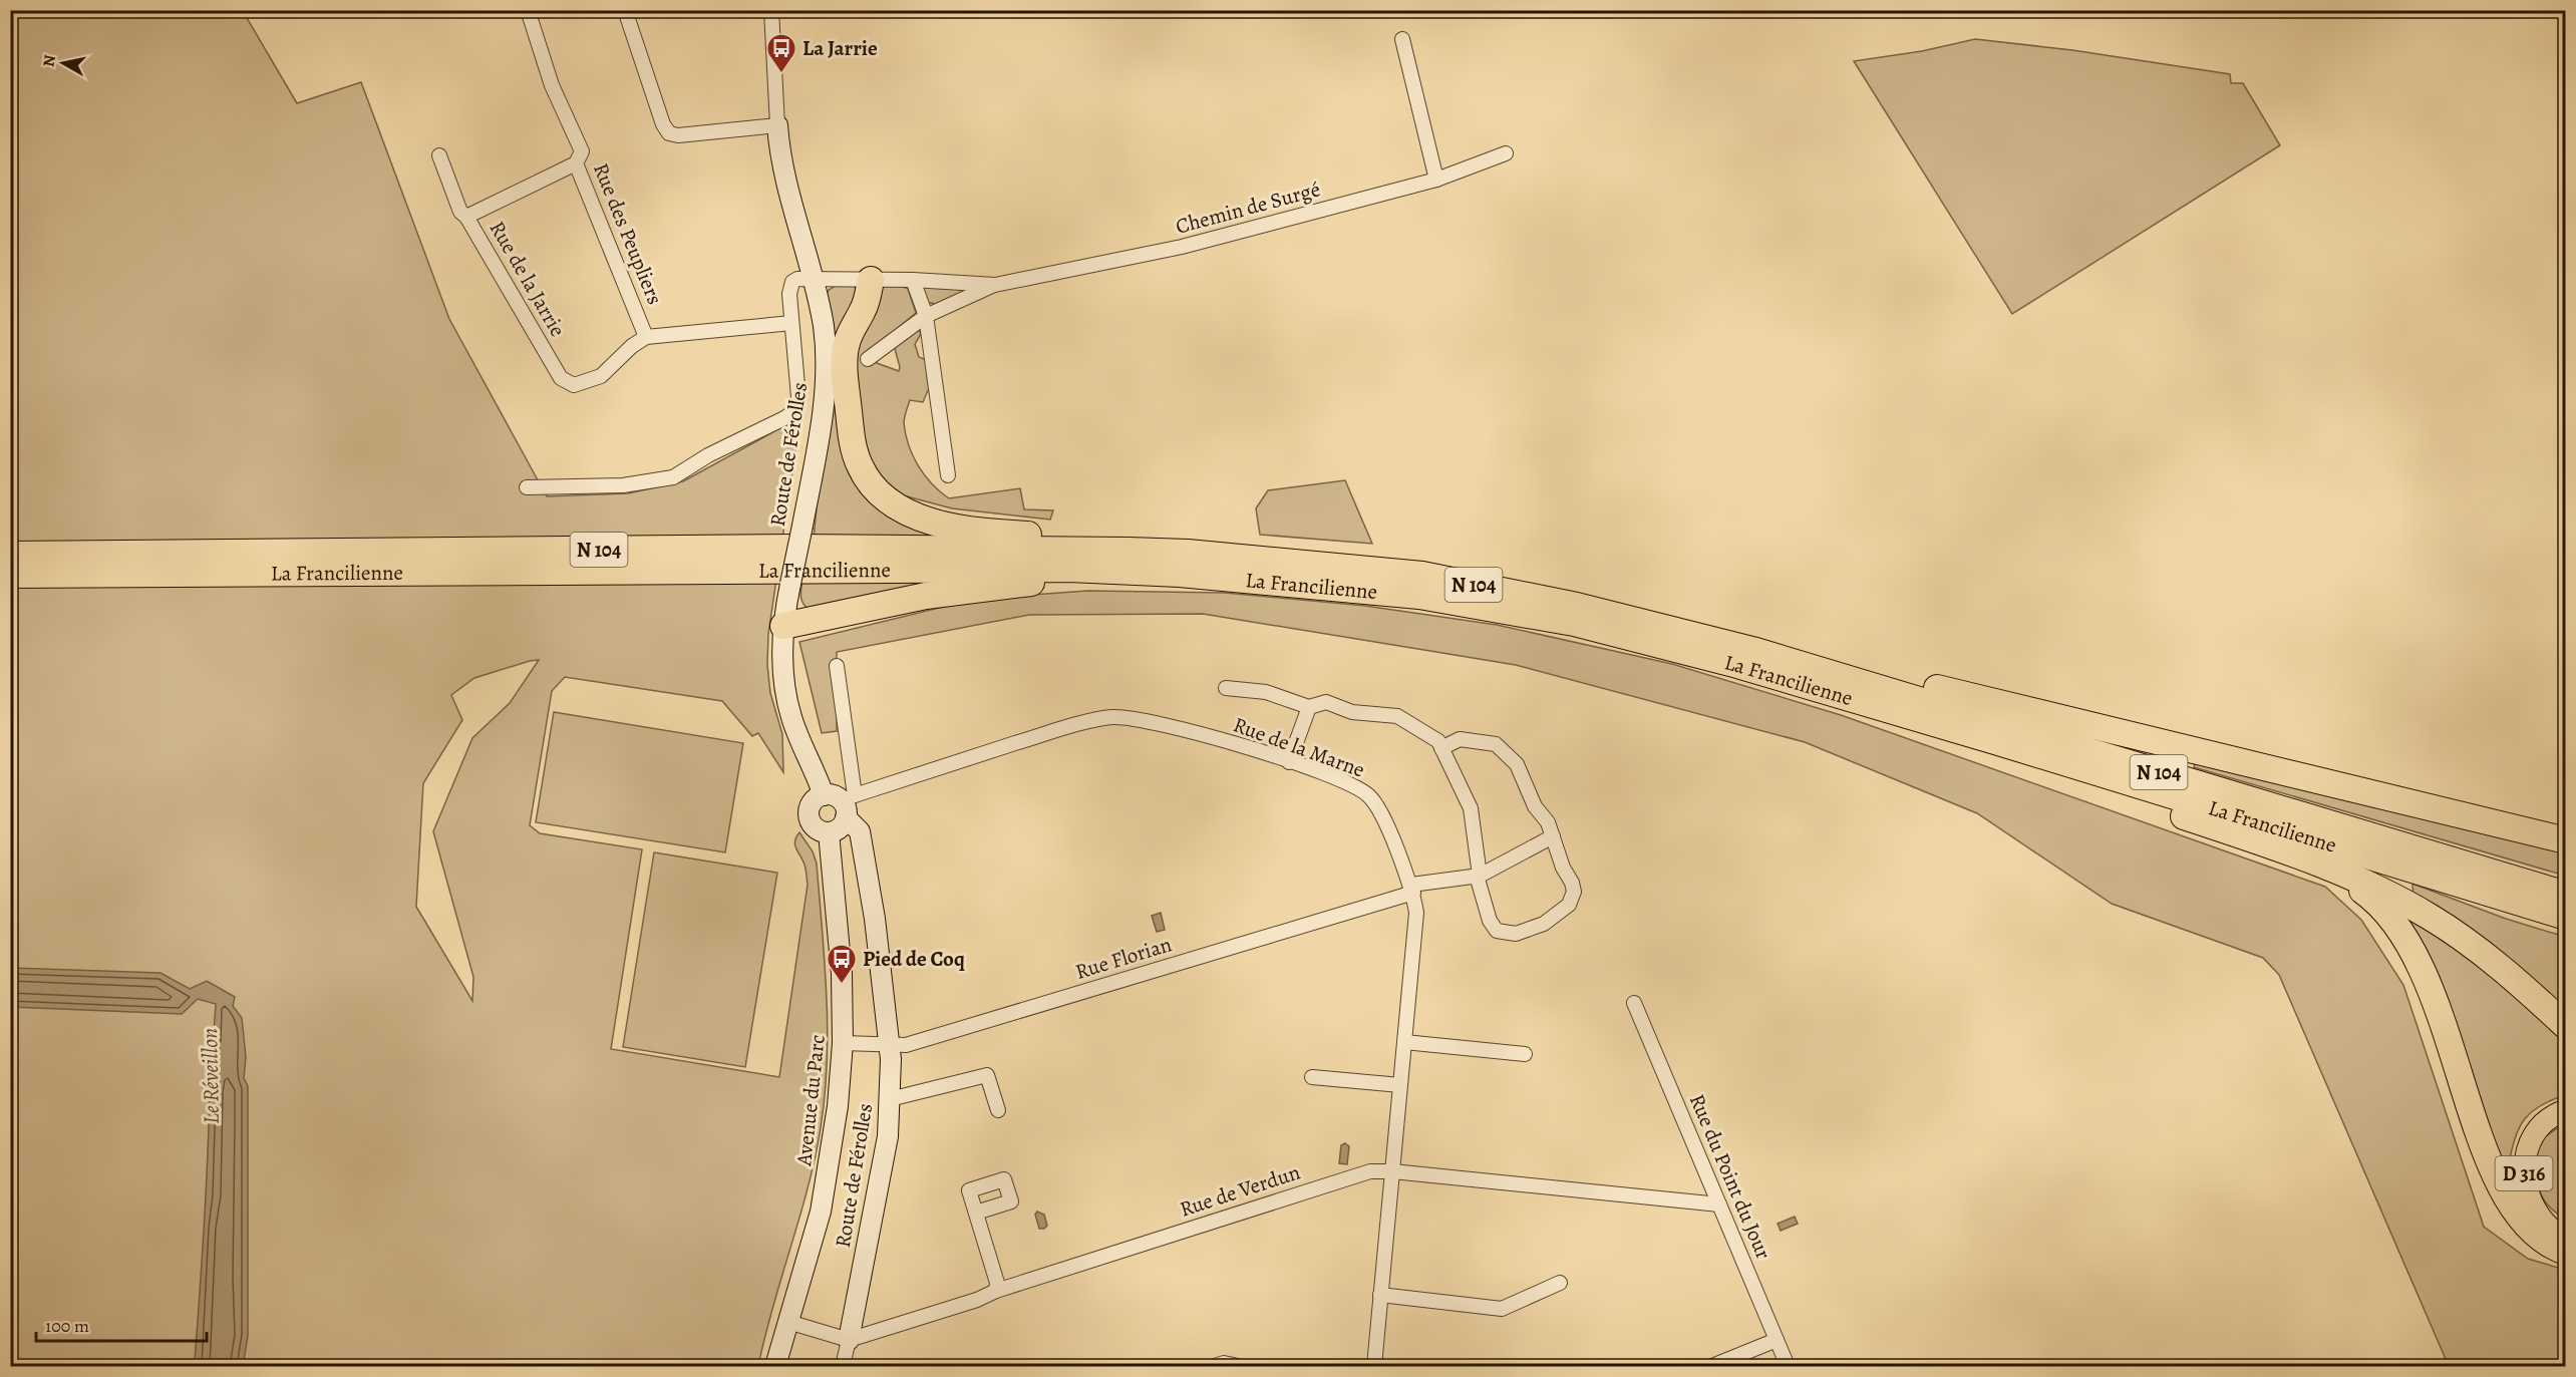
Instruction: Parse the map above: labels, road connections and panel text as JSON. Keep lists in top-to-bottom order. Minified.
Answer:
{"streets":{"highway":["N 104","La Francilienne"],"main road":["D 316"],"street":["Chemin de Surgé","Rue des Peupliers","Rue de la Jarrie","Route de Férolles","Rue de la Marne","Rue Florian","Avenue du Parc","Rue du Point du Jour","Rue de Verdun"]},"crossings":[["Chemin de Surgé","Route de Férolles"],["Rue des Peupliers","Rue de la Jarrie"],["Route de Férolles","Rue de la Marne"],["Route de Férolles","Rue Florian"],["Route de Férolles","Avenue du Parc"],["Route de Férolles","Rue de Verdun"],["Rue de la Marne","Rue Florian"],["Rue de la Marne","Avenue du Parc"],["Rue de la Marne","Rue de Verdun"],["Rue Florian","Avenue du Parc"],["Rue du Point du Jour","Rue de Verdun"]],"water":["Le Réveillon"],"places":{"bus stop":["La Jarrie","Pied de Coq"]},"scale_bar":"100 m","north":"left"}
